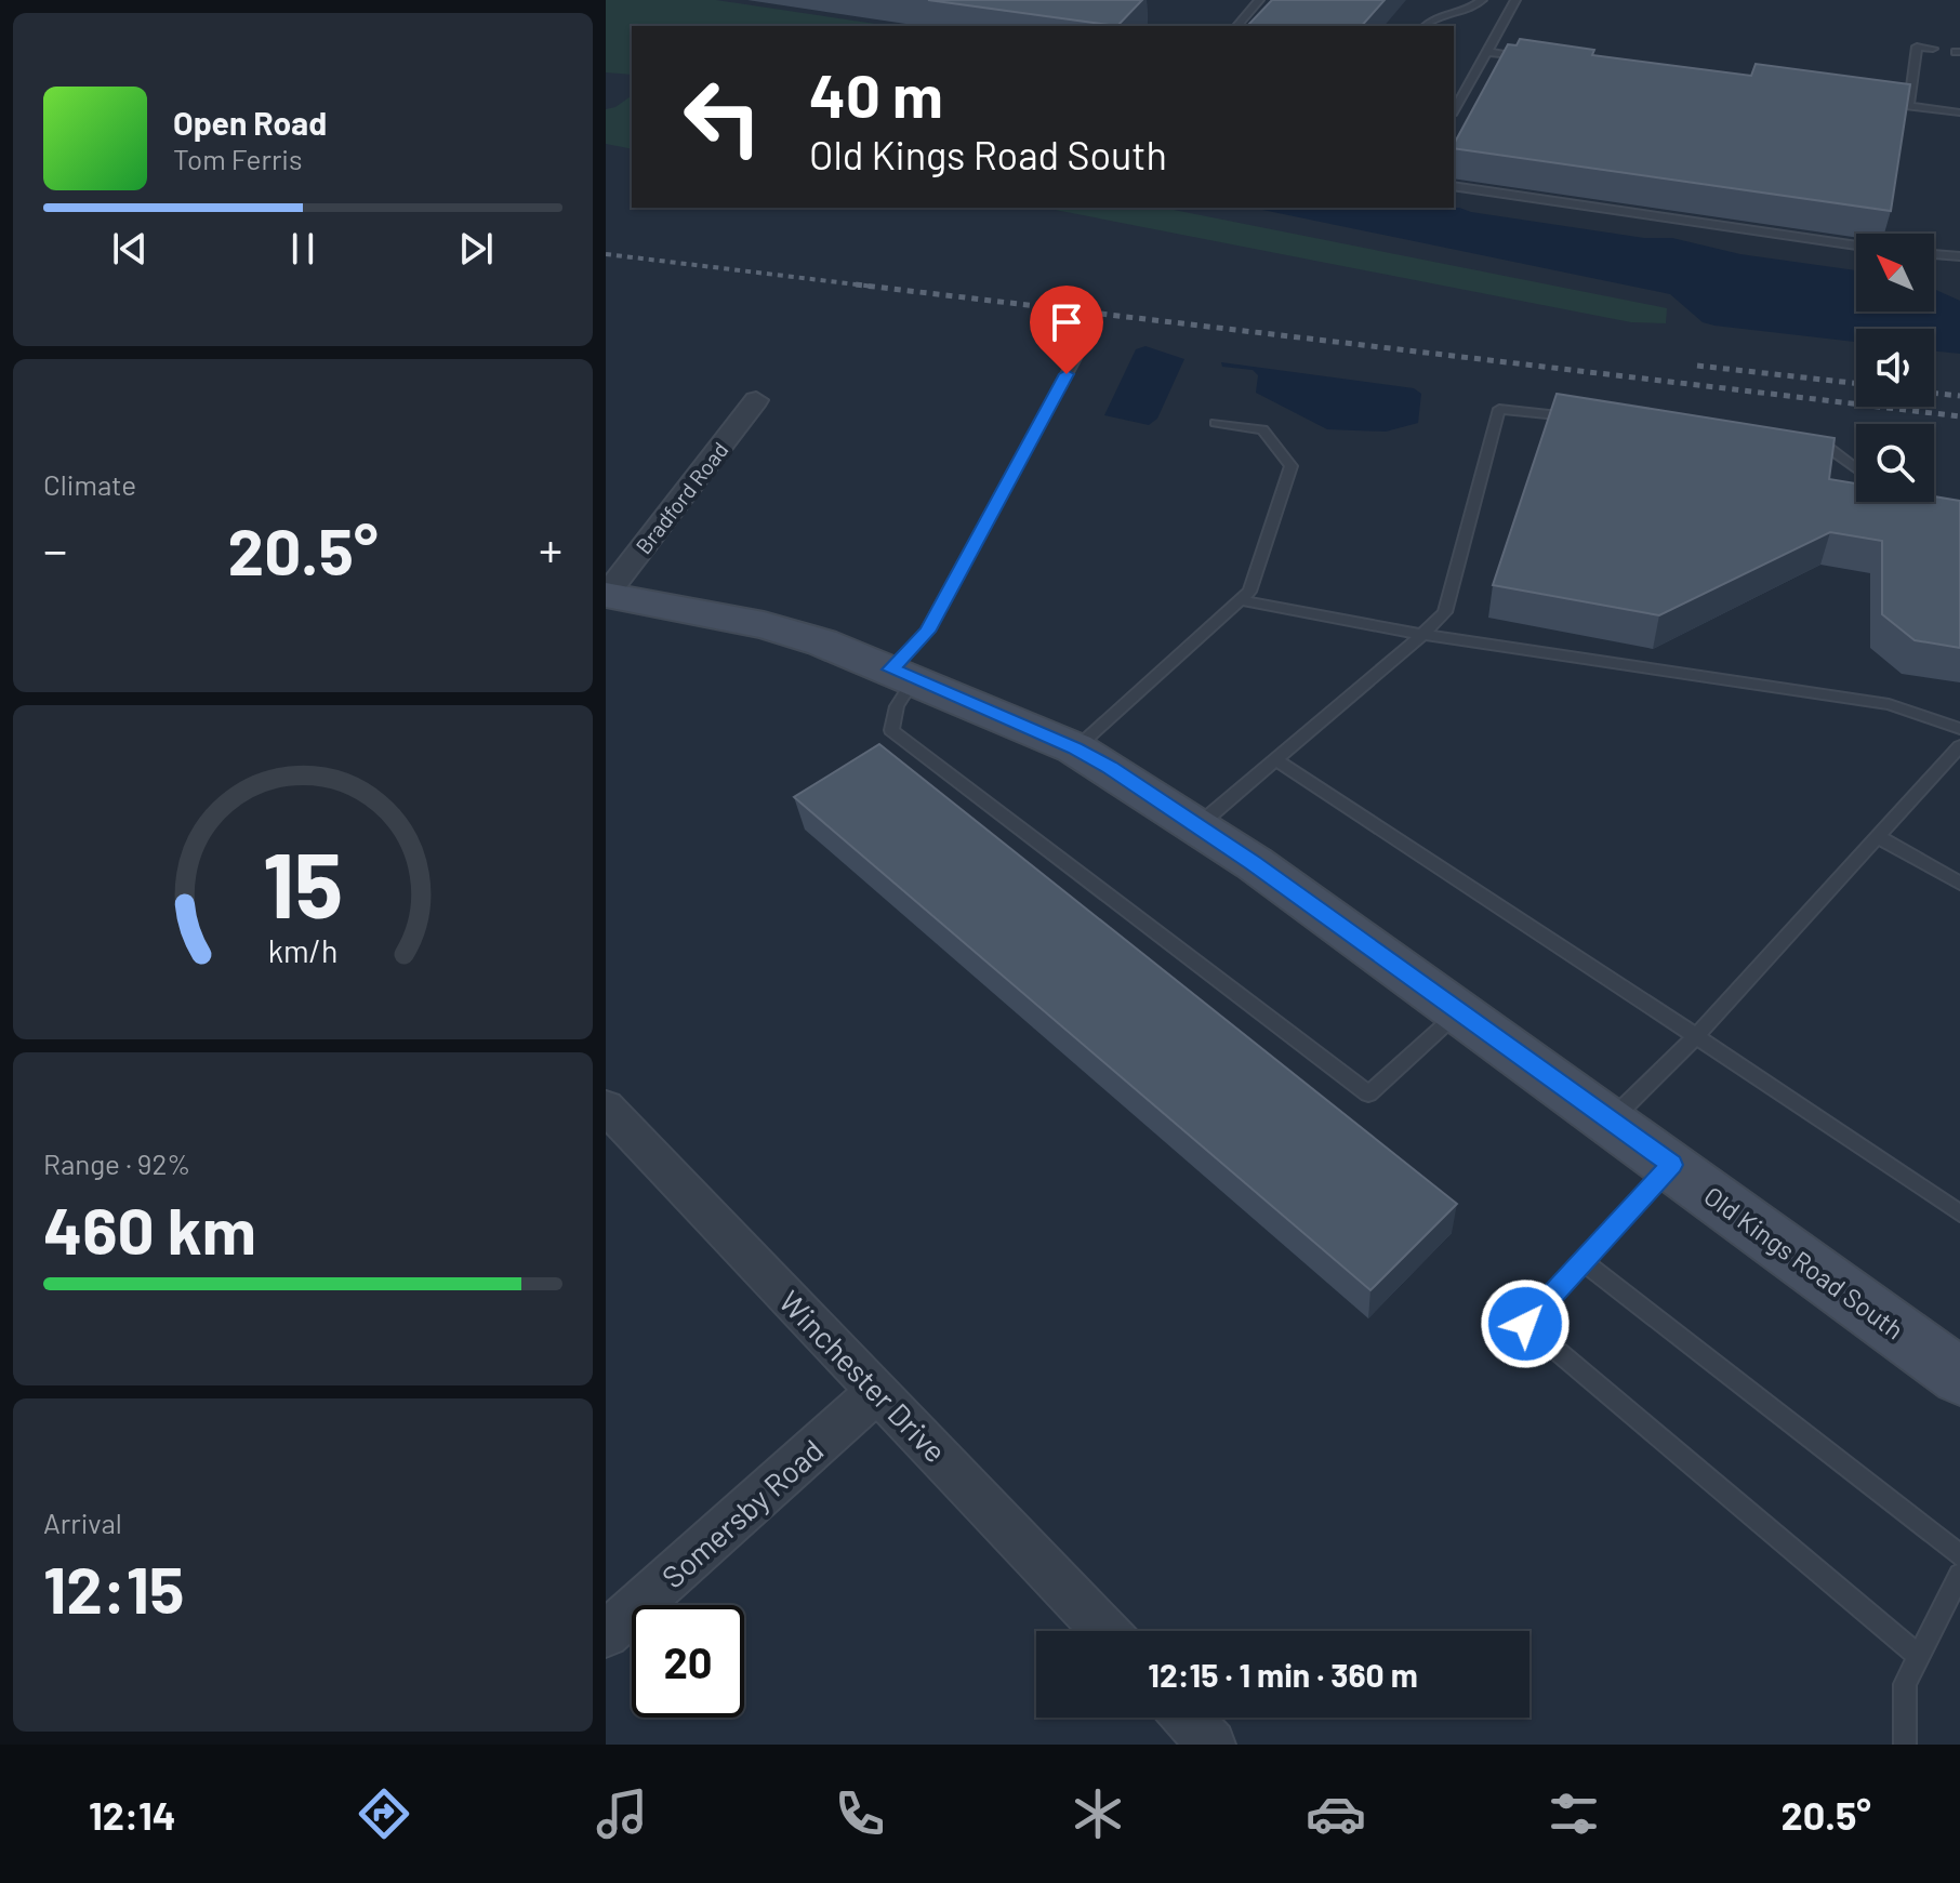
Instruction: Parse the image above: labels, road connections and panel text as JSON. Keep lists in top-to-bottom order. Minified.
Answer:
{"streets":{"street":["Bradford Road","Old Kings Road South","Winchester Drive","Somersby Road"]},"crossings":[["Bradford Road","Old Kings Road South"],["Winchester Drive","Somersby Road"]],"north":"top left","page":{"turn":["40 m","Old Kings Road South"],"song":["Open Road","Tom Ferris"],"tile":["Climate",["Range · 92%","460 km"],["Arrival","12:15"]],"heat":["−","20.5°","+"],"limit":"20","trip":"12:15 · 1 min · 360 m","tabs":["12:14","20.5°"],"gauge":["15","km/h"]}}
